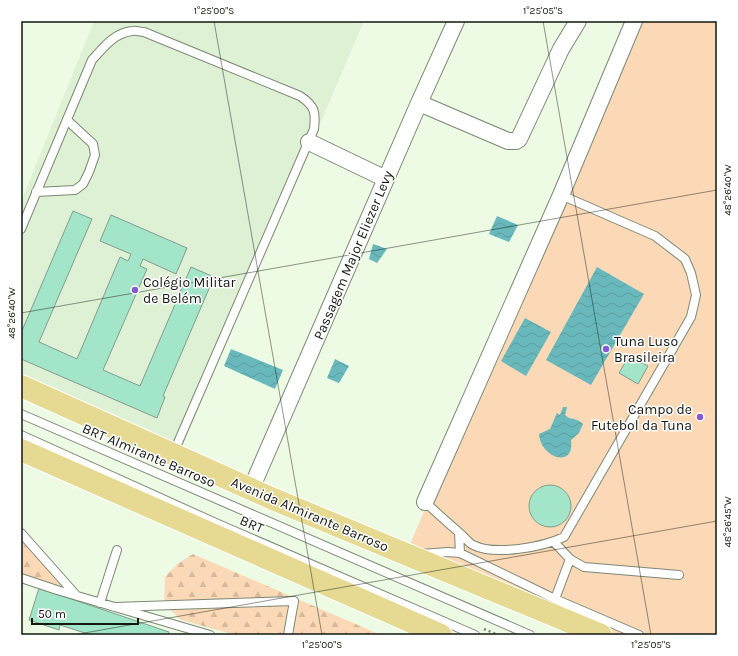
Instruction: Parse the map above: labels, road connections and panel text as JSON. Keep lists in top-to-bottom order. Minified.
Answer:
{"streets":{"highway":["Avenida Almirante Barroso"],"street":["Passagem Major Eliezer Levy"],"lane":["BRT Almirante Barroso","BRT"]},"crossings":[["Passagem Major Eliezer Levy","Avenida Almirante Barroso"]],"places":["Colégio Militar de Belém","Tuna Luso Brasileira","Campo de Futebol da Tuna"],"scale_bar":"50 m","coordinates":["1°25'00\"S","1°25'05\"S","48°26'40\"W","48°26'45\"W"]}
